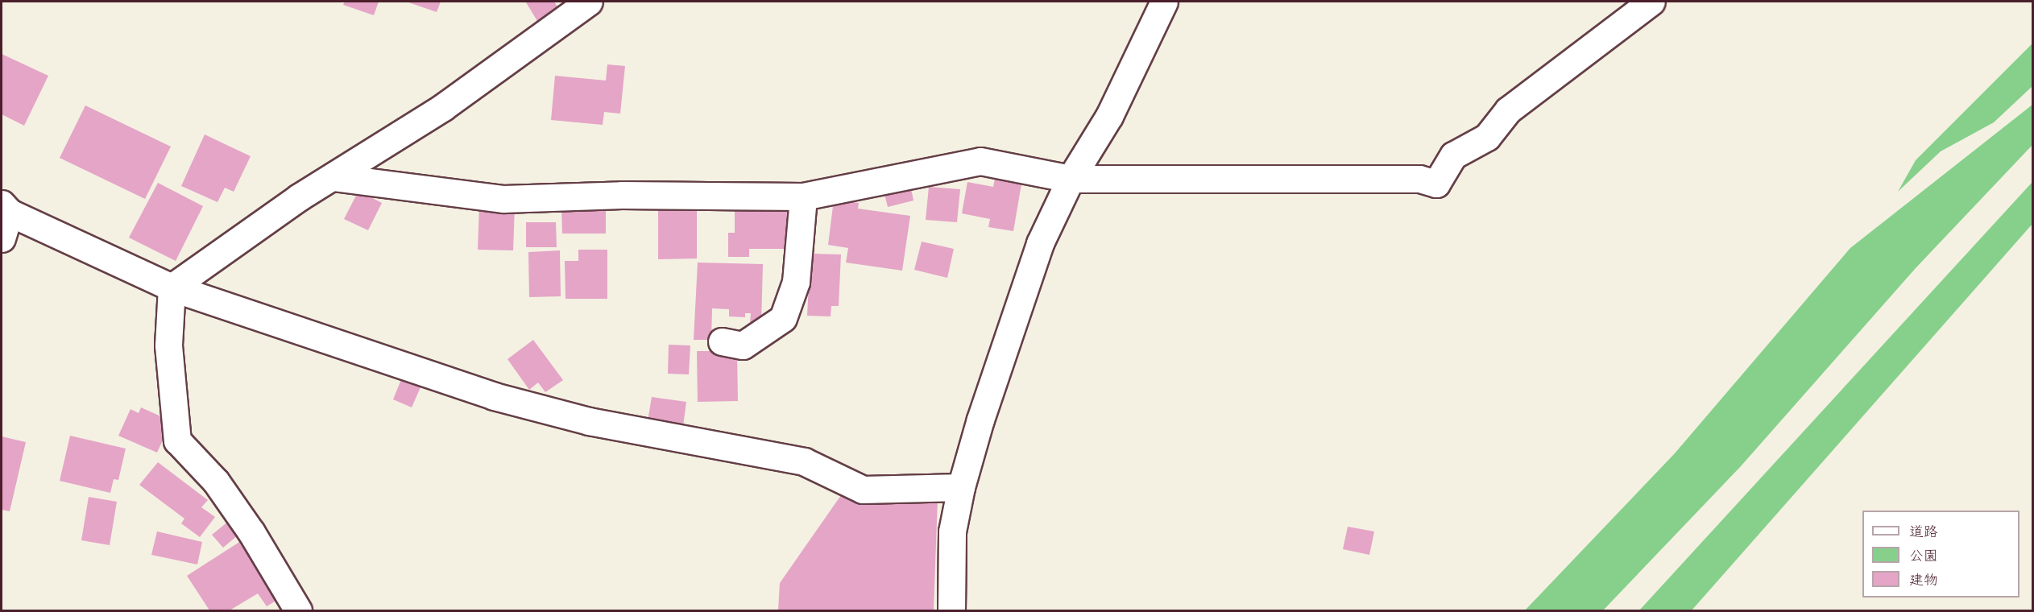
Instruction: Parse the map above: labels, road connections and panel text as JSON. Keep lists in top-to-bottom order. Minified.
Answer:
{"legend":["道路","公園","建物"]}
